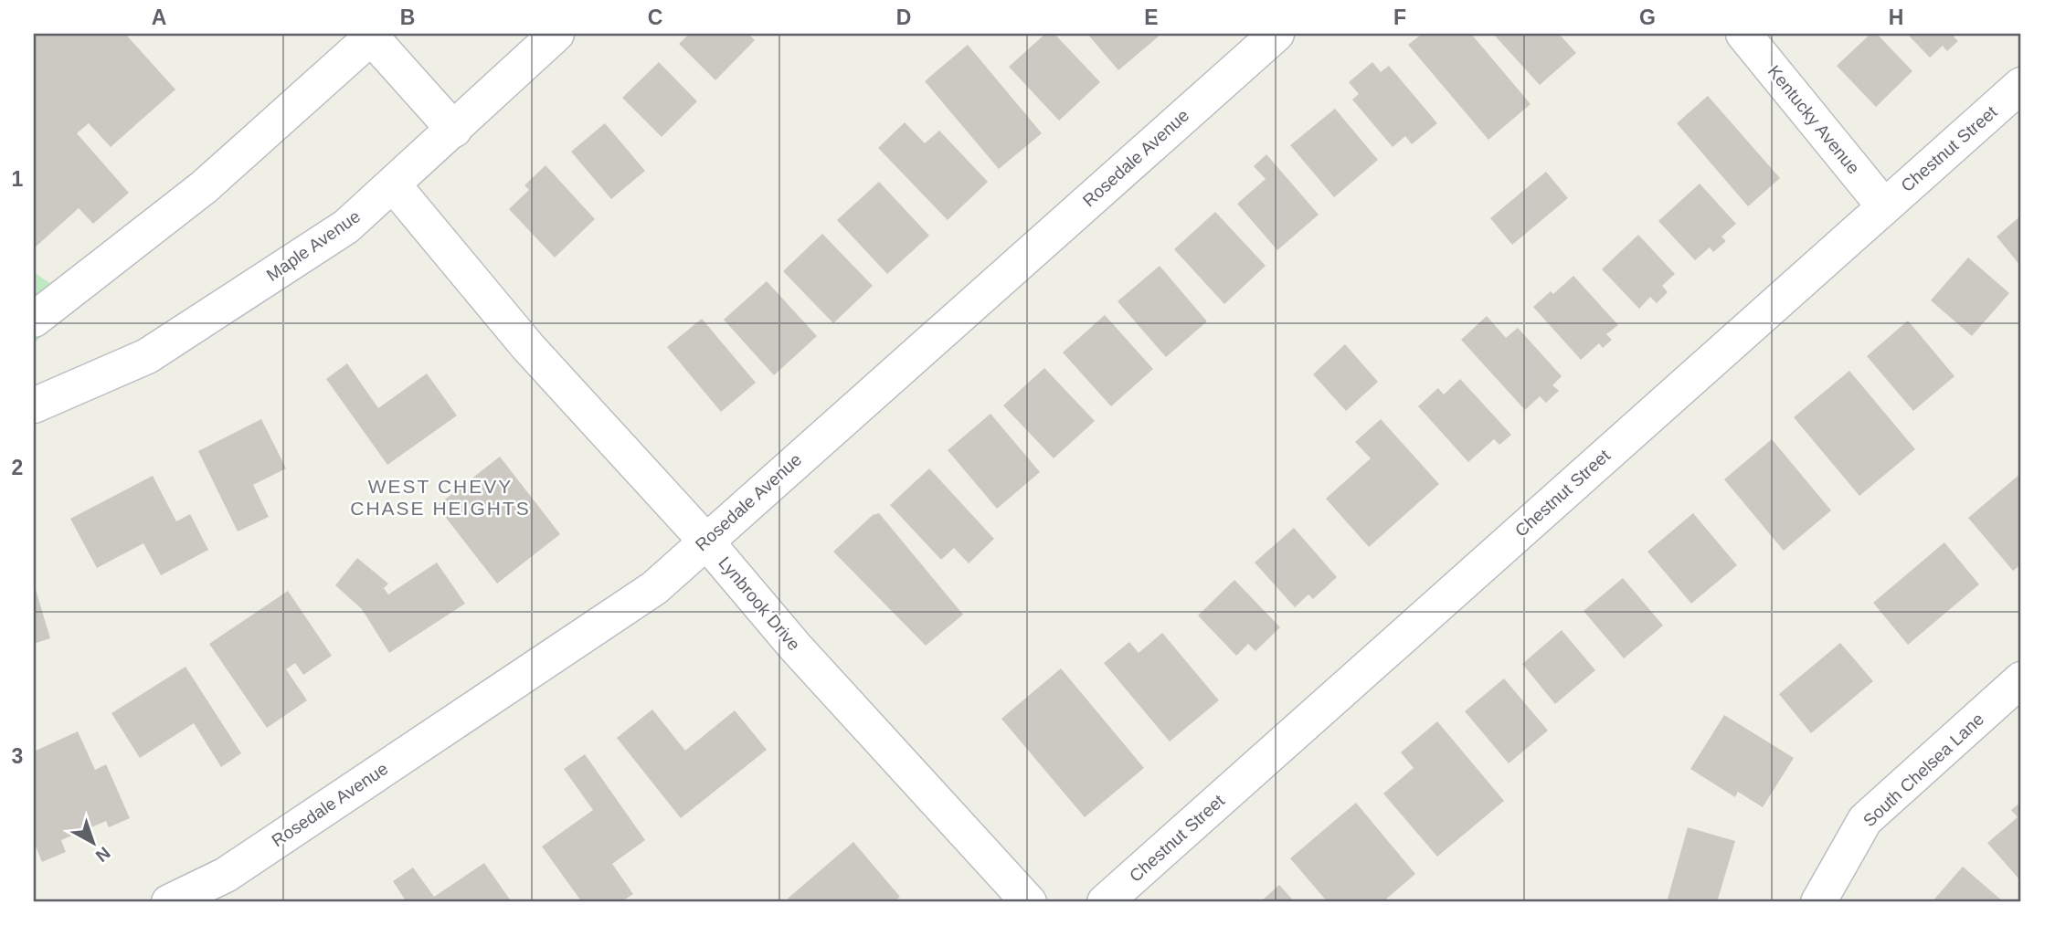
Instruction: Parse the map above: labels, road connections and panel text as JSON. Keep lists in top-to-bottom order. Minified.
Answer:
{"streets":{"street":["Kentucky Avenue","Chestnut Street","Rosedale Avenue","Maple Avenue","Lynbrook Drive","South Chelsea Lane"]},"crossings":[["Kentucky Avenue","Chestnut Street"],["Rosedale Avenue","Lynbrook Drive"],["Maple Avenue","Lynbrook Drive"]],"districts":["WEST CHEVY CHASE HEIGHTS"],"north":"bottom right","grid":{"columns":["A","B","C","D","E","F","G","H"],"rows":["1","2","3"]}}
